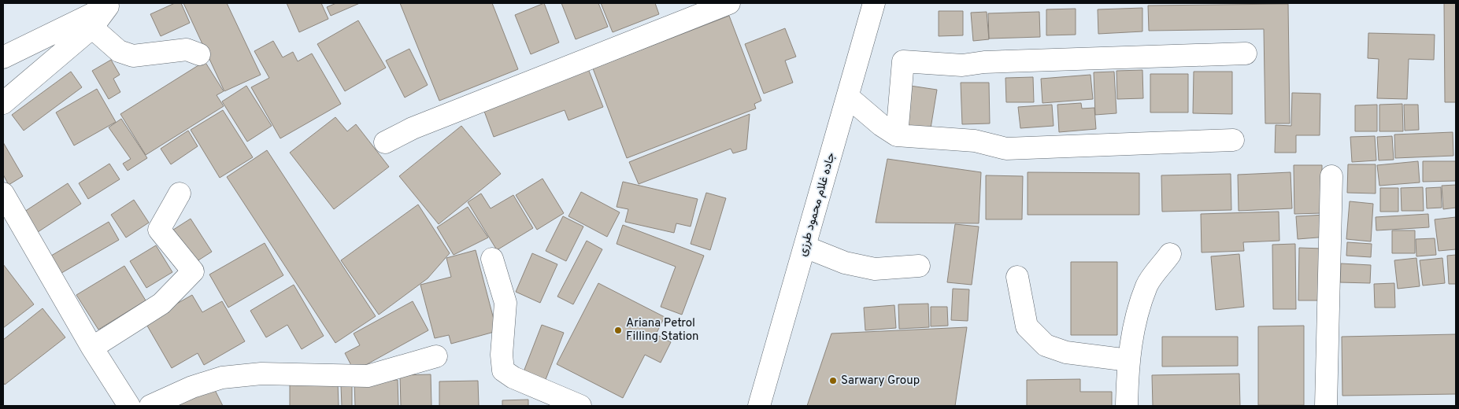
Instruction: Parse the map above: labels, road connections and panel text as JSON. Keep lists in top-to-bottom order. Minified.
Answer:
{"streets":{"street":["جاده غلام‌ محمود طرزی"]},"places":["Ariana Petrol Filling Station","Sarwary Group"]}
